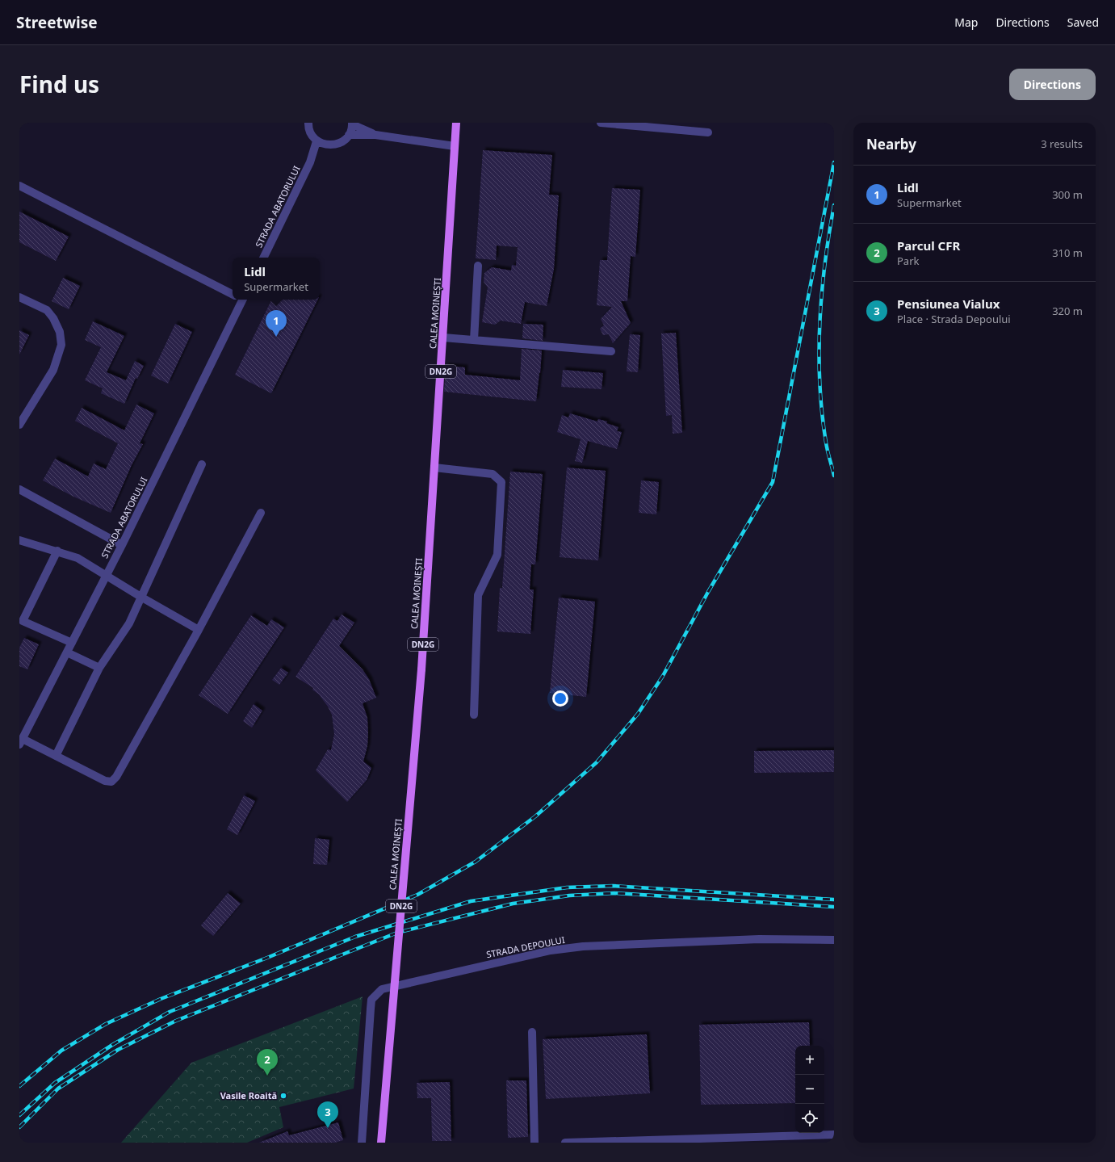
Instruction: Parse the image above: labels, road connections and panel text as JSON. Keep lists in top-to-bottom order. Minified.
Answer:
{"streets":{"main road":["CALEA MOINEȘTI","DN2G"],"street":["STRADA ABATORULUI","STRADA DEPOULUI"]},"places":["Vasile Roaită"],"page":{"header":"Streetwise","nav":["Map","Directions","Saved"],"title":"Find us","buttons":"Directions","heading":["Nearby","3 results"],"list":[{"mark":"1","name":"Lidl","note":"Supermarket","value":"300 m"},{"mark":"2","name":"Parcul CFR","note":"Park","value":"310 m"},{"mark":"3","name":"Pensiunea Vialux","note":"Place · Strada Depoului","value":"320 m"}],"popup":["Lidl","Supermarket"],"pins":["1","2","3"],"map_buttons":["+","−"]}}
